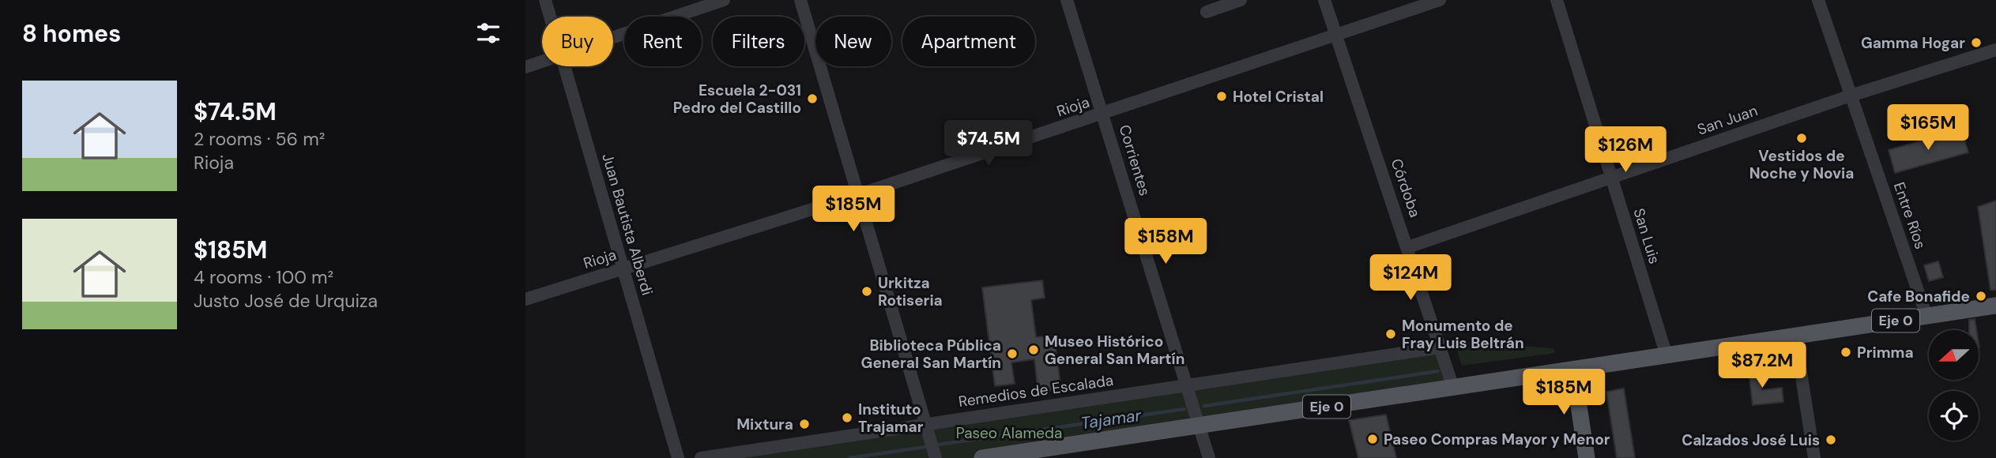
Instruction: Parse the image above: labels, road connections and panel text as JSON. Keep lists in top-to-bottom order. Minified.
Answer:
{"streets":{"main road":["Eje 0"],"street":["Rioja","San Juan","Corrientes","Córdoba","Entre Ríos","Juan Bautista Alberdi","San Luis","Remedios de Escalada"]},"crossings":[["Rioja","Corrientes"],["Rioja","Córdoba"],["Rioja","Juan Bautista Alberdi"],["San Juan","Córdoba"],["San Juan","Entre Ríos"],["San Juan","San Luis"],["Corrientes","Eje 0"],["Corrientes","Remedios de Escalada"],["Córdoba","Eje 0"],["Córdoba","Remedios de Escalada"],["Entre Ríos","Eje 0"],["San Luis","Eje 0"]],"water":["Tajamar"],"parks":["Paseo Alameda"],"places":["Gamma Hogar","Hotel Cristal","Escuela 2-031 Pedro del Castillo","Vestidos de Noche y Novia","Urkitza Rotiseria","Cafe Bonafide","Monumento de Fray Luis Beltrán","Museo Histórico General San Martín","Primma","Biblioteca Pública General San Martín","Instituto Trajamar","Mixtura","Paseo Compras Mayor y Menor","Calzados José Luis"],"north":"left","page":{"heading":"8 homes","chip":["Buy","Rent","Filters","New","Apartment"],"list":[{"name":"$74.5M","note":"2 rooms · 56 m² · Rioja"},{"name":"$185M","note":"4 rooms · 100 m² · Justo José de Urquiza"}],"price":["$165M","$74.5M","$126M","$185M","$158M","$124M","$87.2M","$185M"]}}
